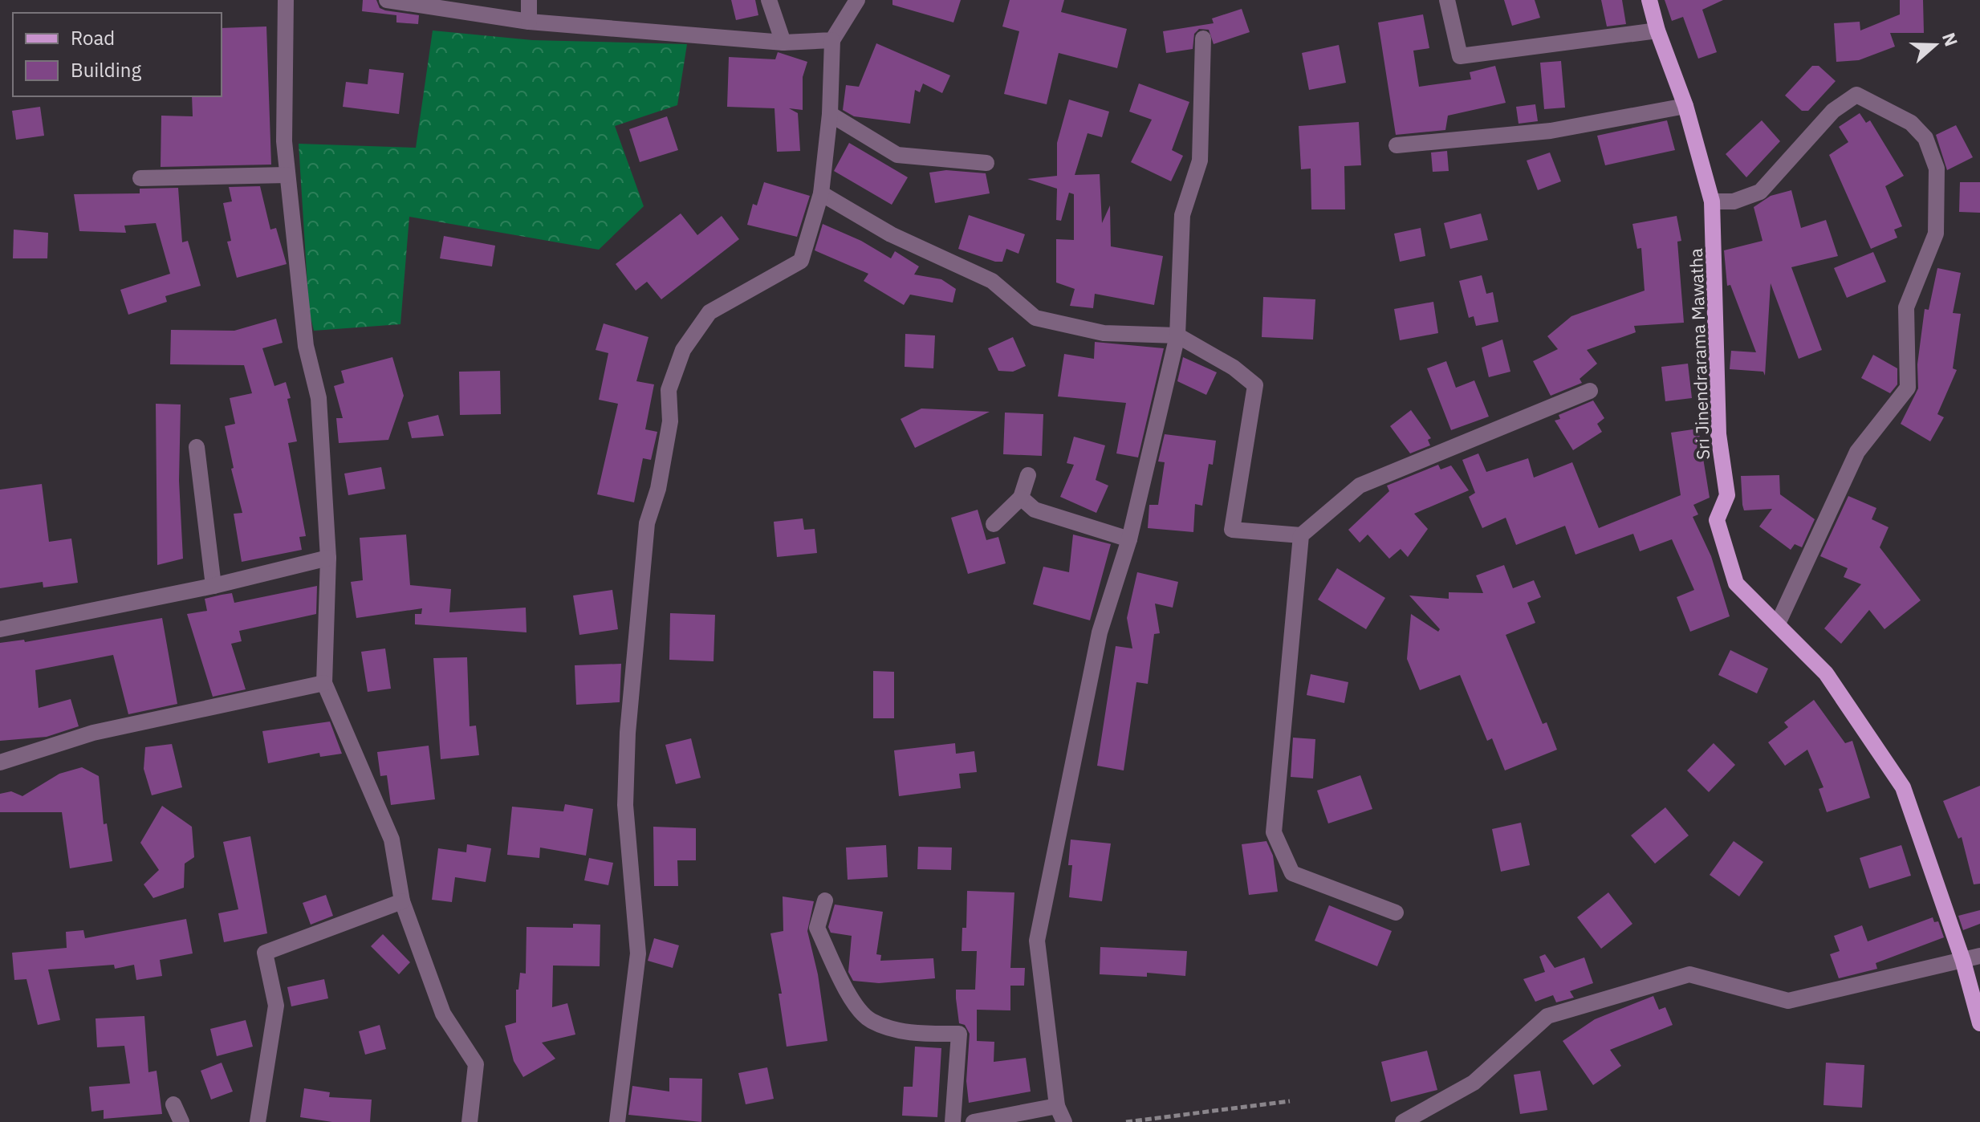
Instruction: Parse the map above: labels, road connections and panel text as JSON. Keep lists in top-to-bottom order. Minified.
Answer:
{"streets":{"main road":["Sri Jinendrarama Mawatha"]},"legend":["Road","Building"],"north":"right"}
